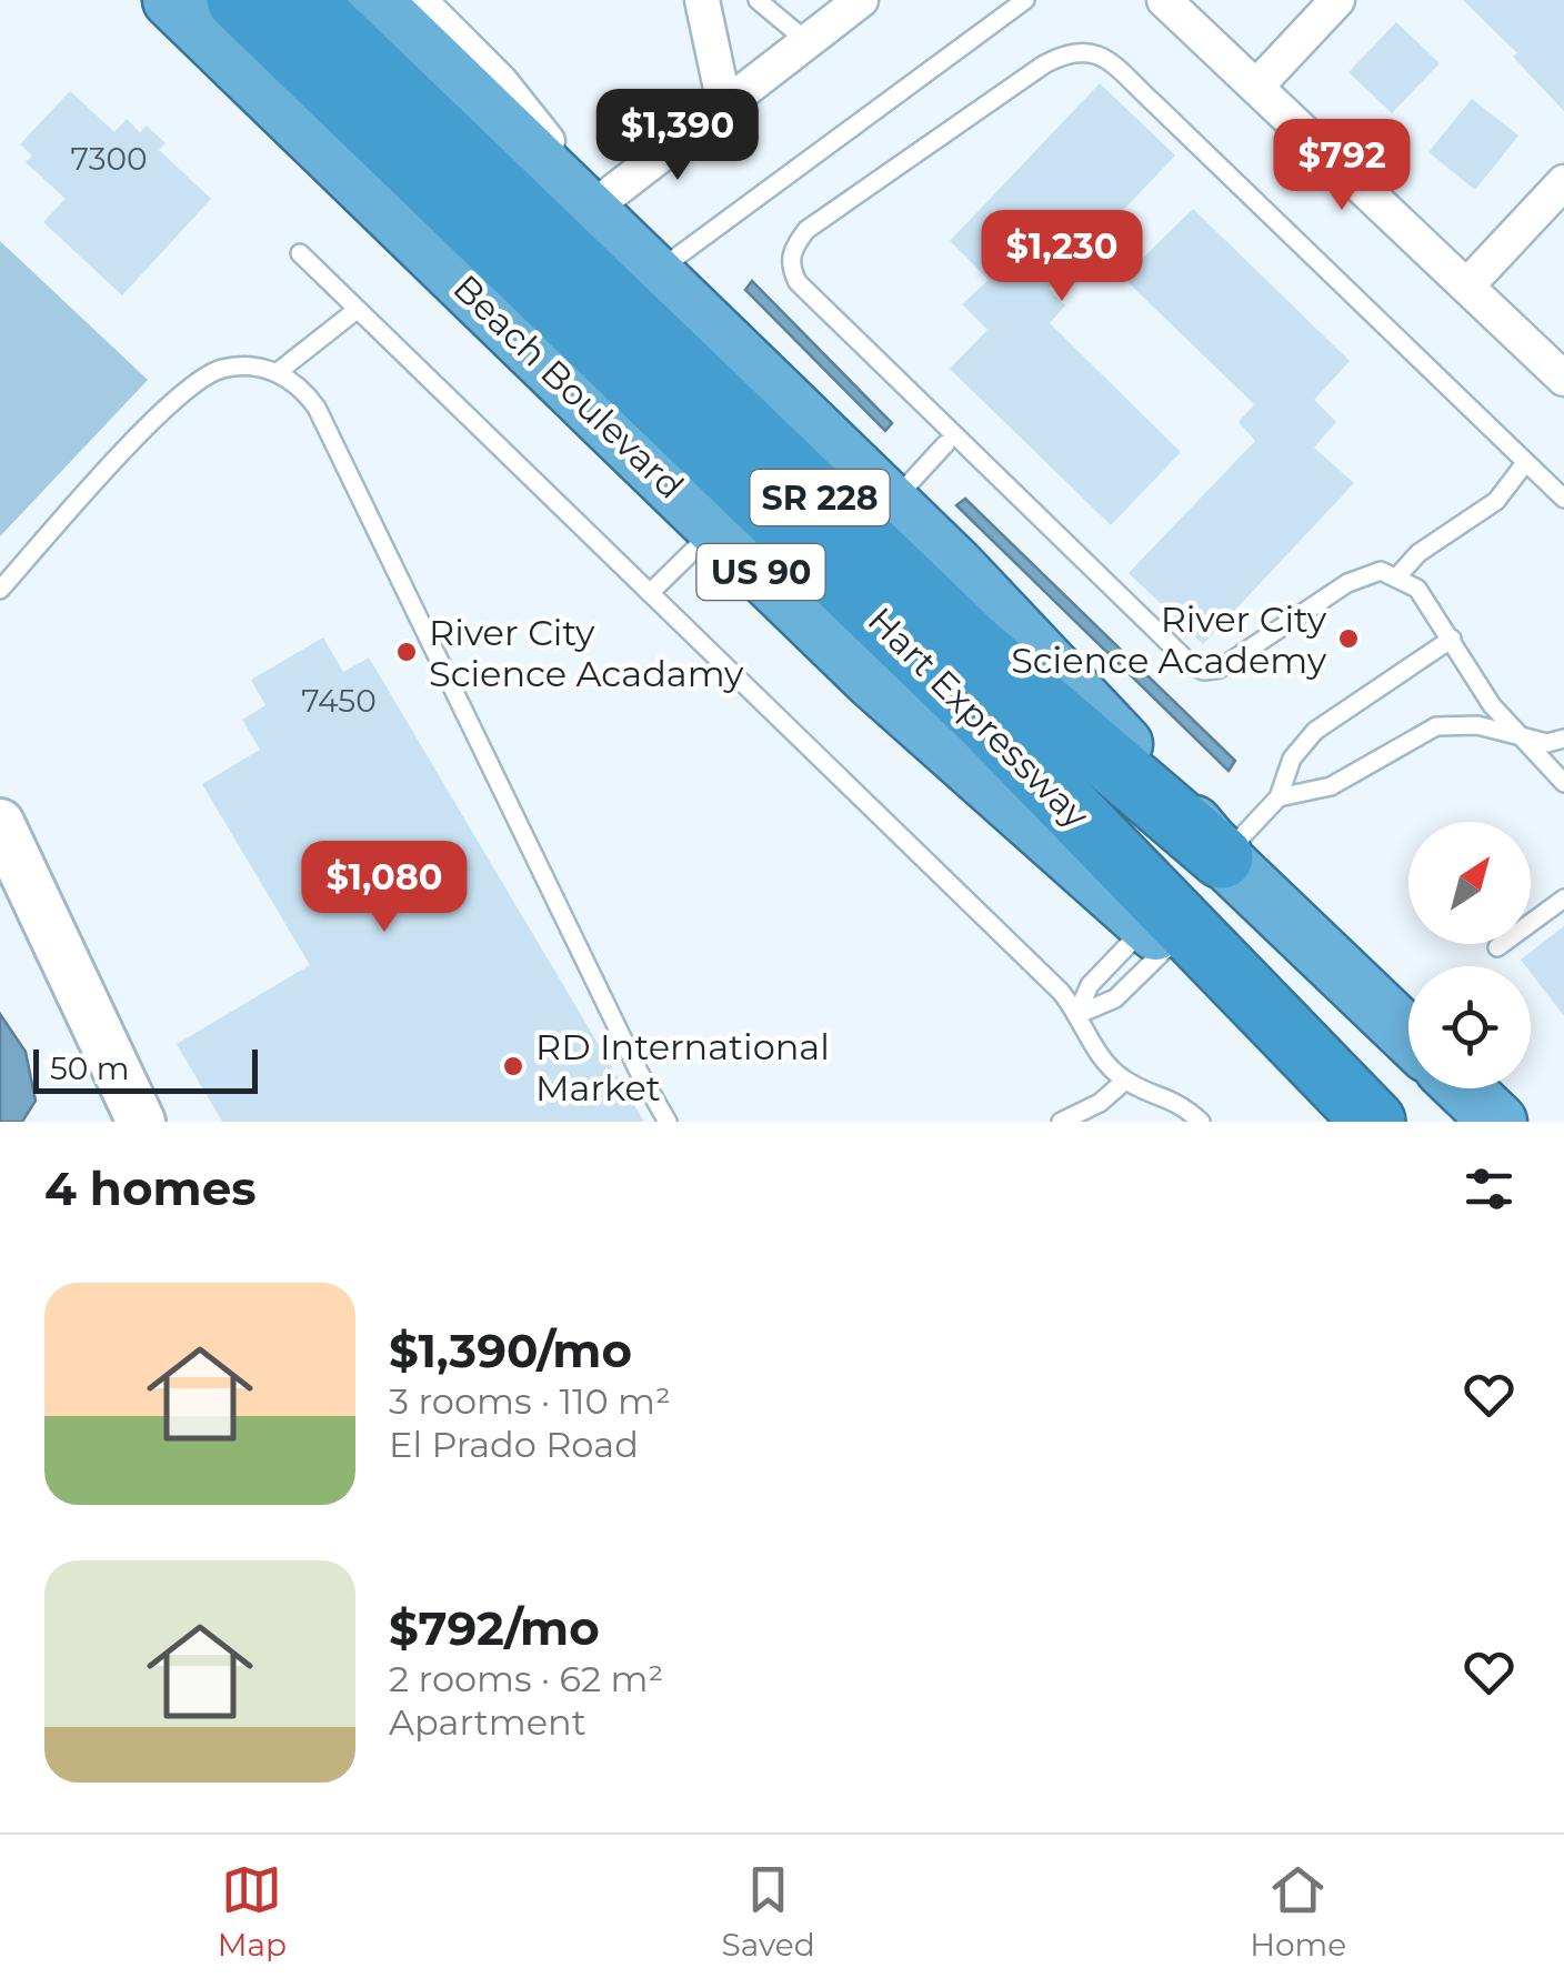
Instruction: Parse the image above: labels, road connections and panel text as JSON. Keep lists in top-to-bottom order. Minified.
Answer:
{"streets":{"highway":["Beach Boulevard","SR 228","US 90","Hart Expressway"]},"crossings":[["Beach Boulevard","Hart Expressway"]],"places":["River City Science Academy","River City Science Acadamy","RD International Market"],"house_numbers":["7300","7450"],"scale_bar":"50 m","north":"top right","page":{"price":["$1,390","$792","$1,230","$1,080"],"scale":"50 m","heading":"4 homes","list":[{"name":"$1,390/mo","note":"3 rooms · 110 m² · El Prado Road"},{"name":"$792/mo","note":"2 rooms · 62 m² · Apartment"}],"tabs":["Map","Saved","Home"]}}
